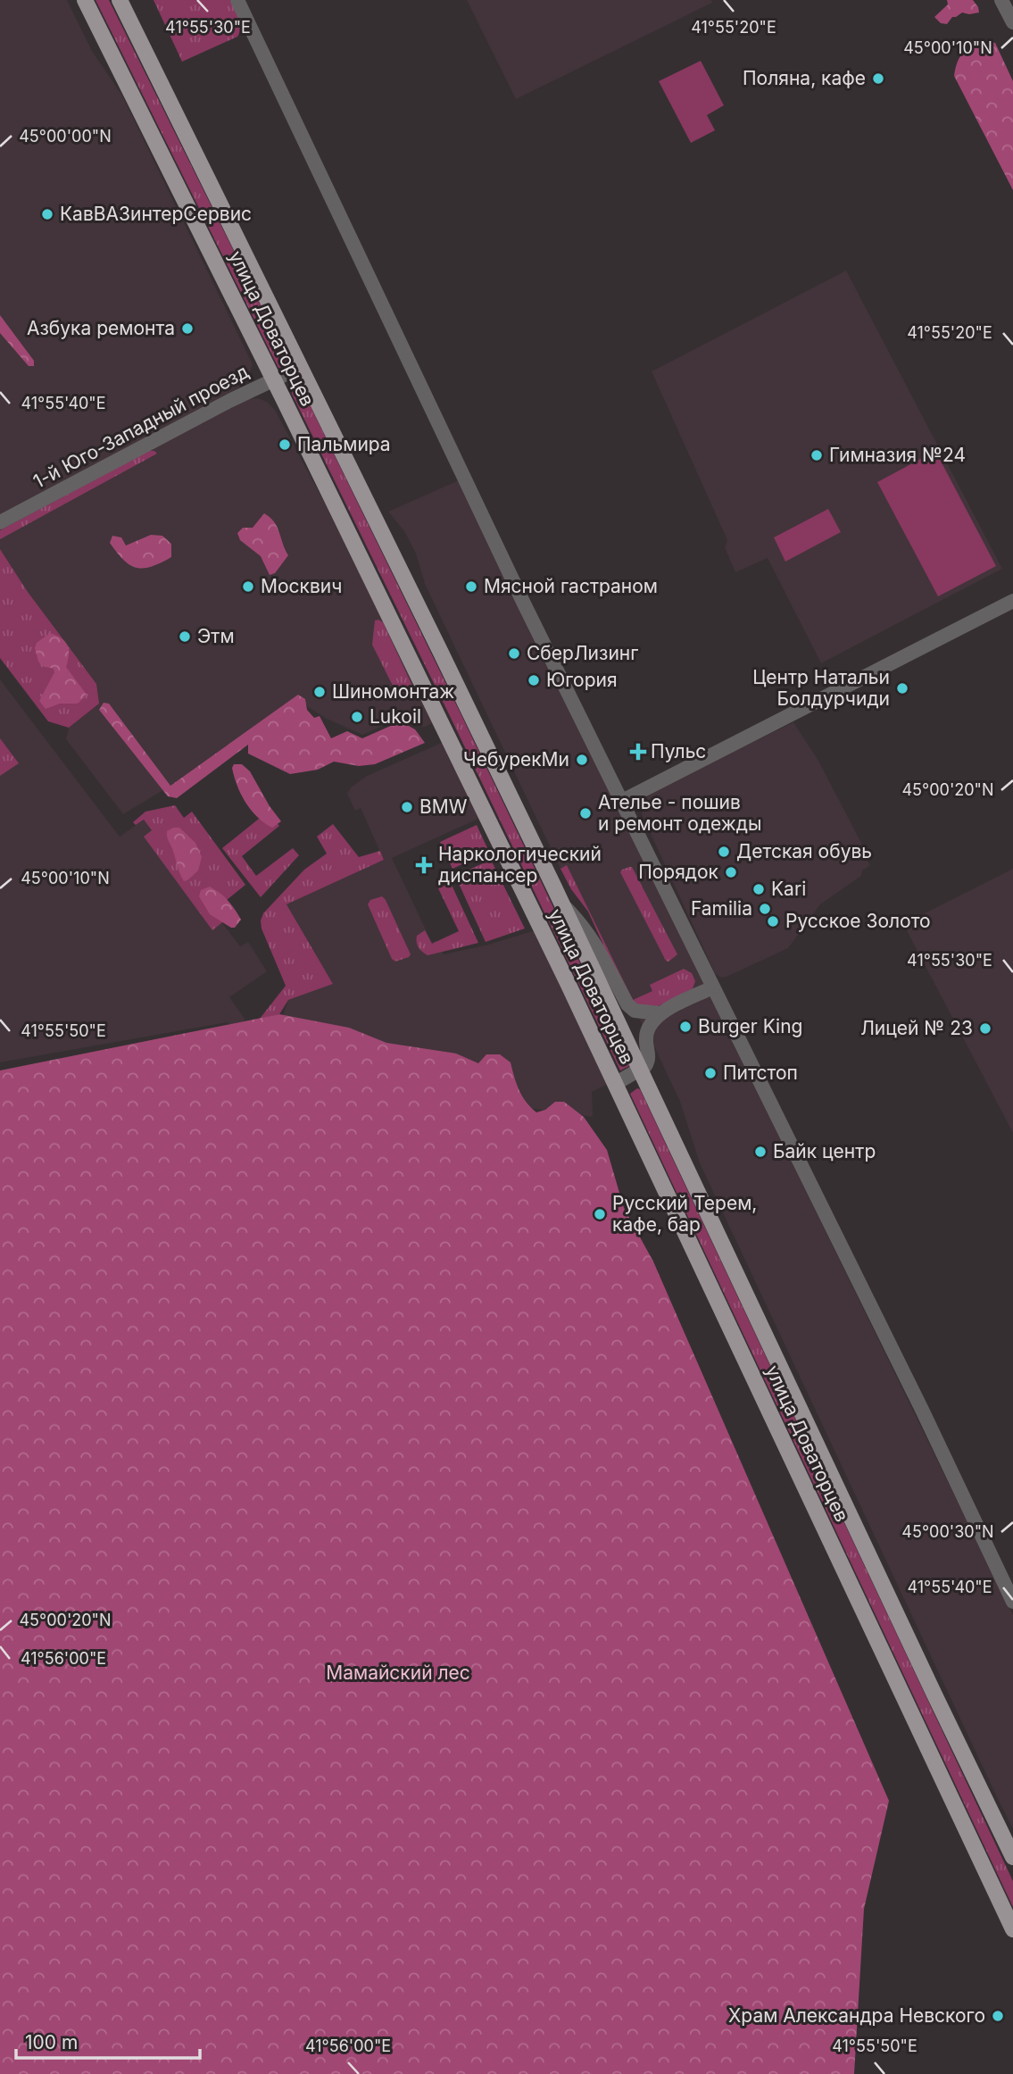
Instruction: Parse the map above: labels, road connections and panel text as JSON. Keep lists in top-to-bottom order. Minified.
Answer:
{"streets":{"main road":["улица Доваторцев"],"street":["1-й Юго-Западный проезд"]},"crossings":[["улица Доваторцев","1-й Юго-Западный проезд"]],"parks":["Мамайский лес"],"places":{"other":["Поляна, кафе","КавВАЗинтерСервис","Азбука ремонта","Пальмира","Гимназия №24","Москвич","Мясной гастраном","Этм","СберЛизинг","Югория","Центр Натальи Болдурчиди","Шиномонтаж","Lukoil","ЧебурекМи","BMW","Ателье - пошив и ремонт одежды","Детская обувь","Порядок","Kari","Familia","Русское Золото","Burger King","Лицей № 23","Питстоп","Байк центр","Русский Терем, кафе, бар","Храм Александра Невского"],"health":["Пульс","Наркологический диспансер"]},"scale_bar":"100 m","coordinates":["41°55'30\"E","41°55'20\"E","45°00'10\"N","45°00'00\"N","41°55'40\"E","45°00'20\"N","41°55'50\"E","45°00'30\"N","41°56'00\"E"]}
